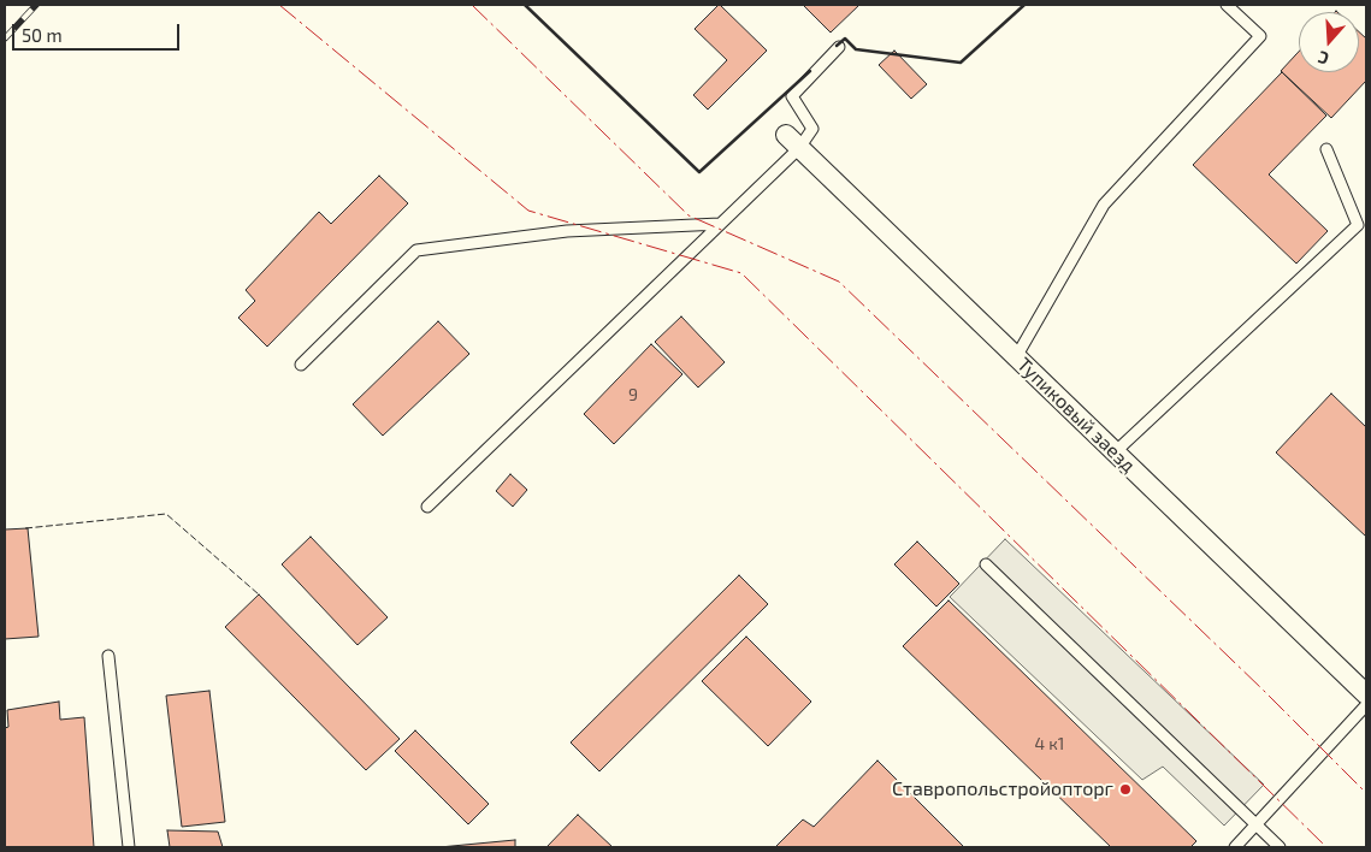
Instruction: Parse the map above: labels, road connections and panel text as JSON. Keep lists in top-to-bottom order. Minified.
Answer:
{"streets":{"street":["Тупиковый заезд"]},"places":["Ставропольстройопторг"],"house_numbers":["9","4 к1"],"scale_bar":"50 m","north":"bottom"}
